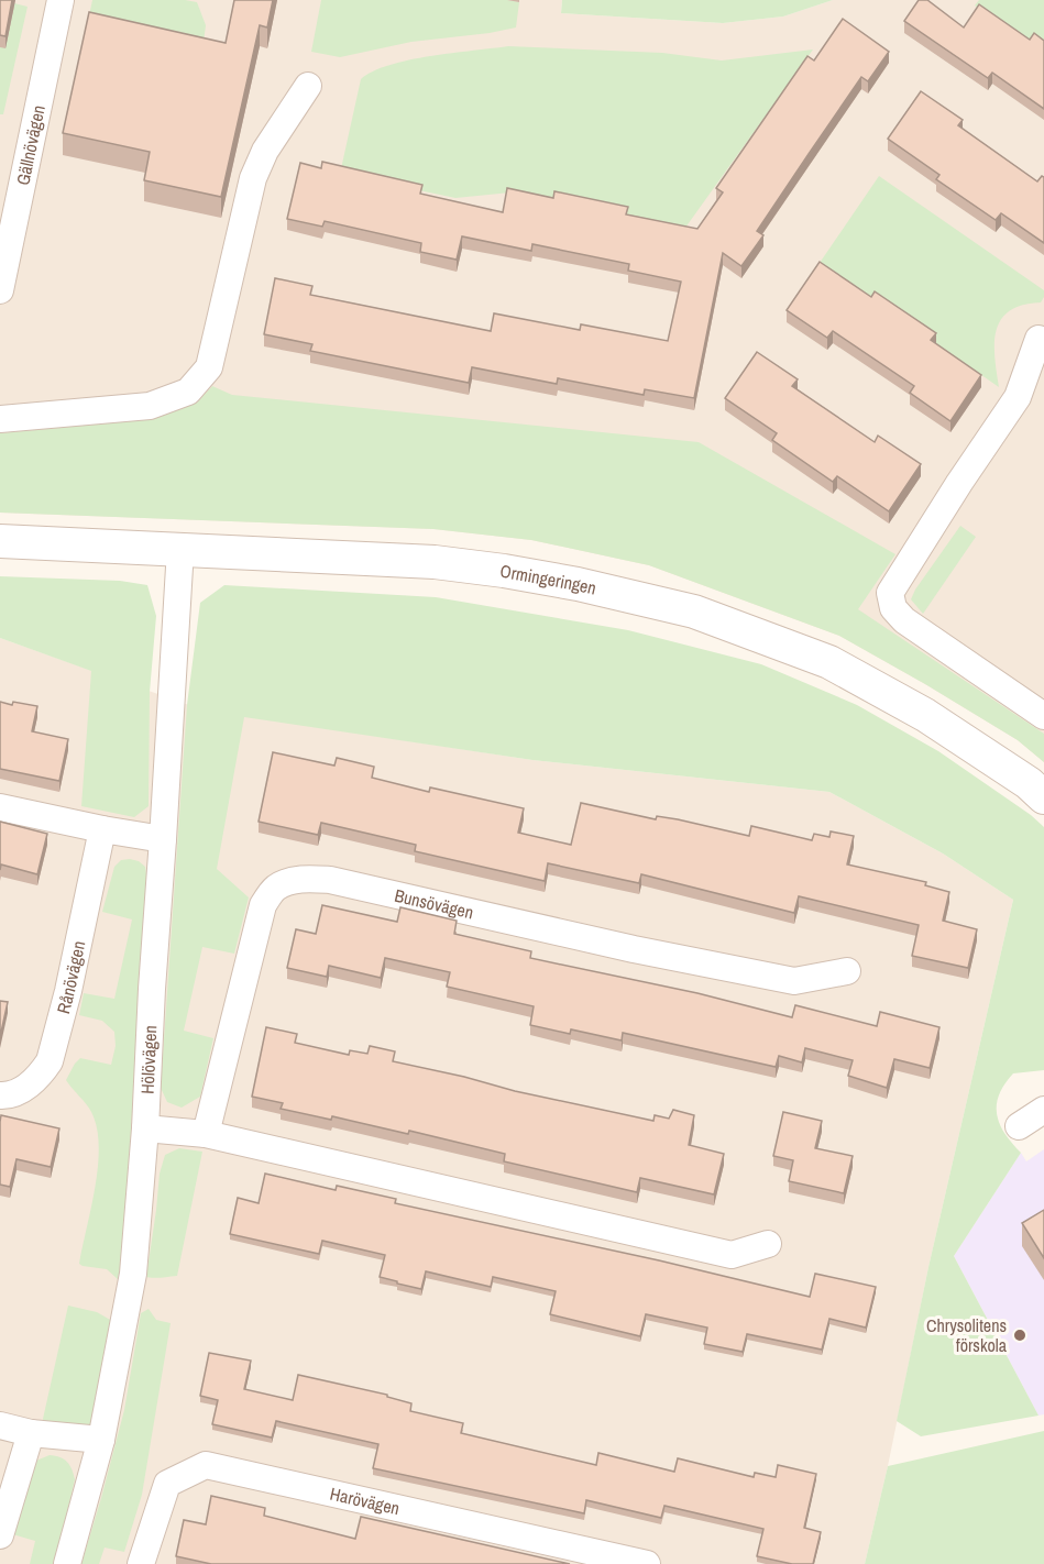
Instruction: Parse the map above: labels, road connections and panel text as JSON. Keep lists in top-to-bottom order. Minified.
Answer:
{"streets":{"street":["Gällnövägen","Ormingeringen","Bunsövägen","Rånövägen","Hölövägen","Harövägen"]},"crossings":[["Ormingeringen","Hölövägen"]],"places":["Chrysolitens förskola"]}
